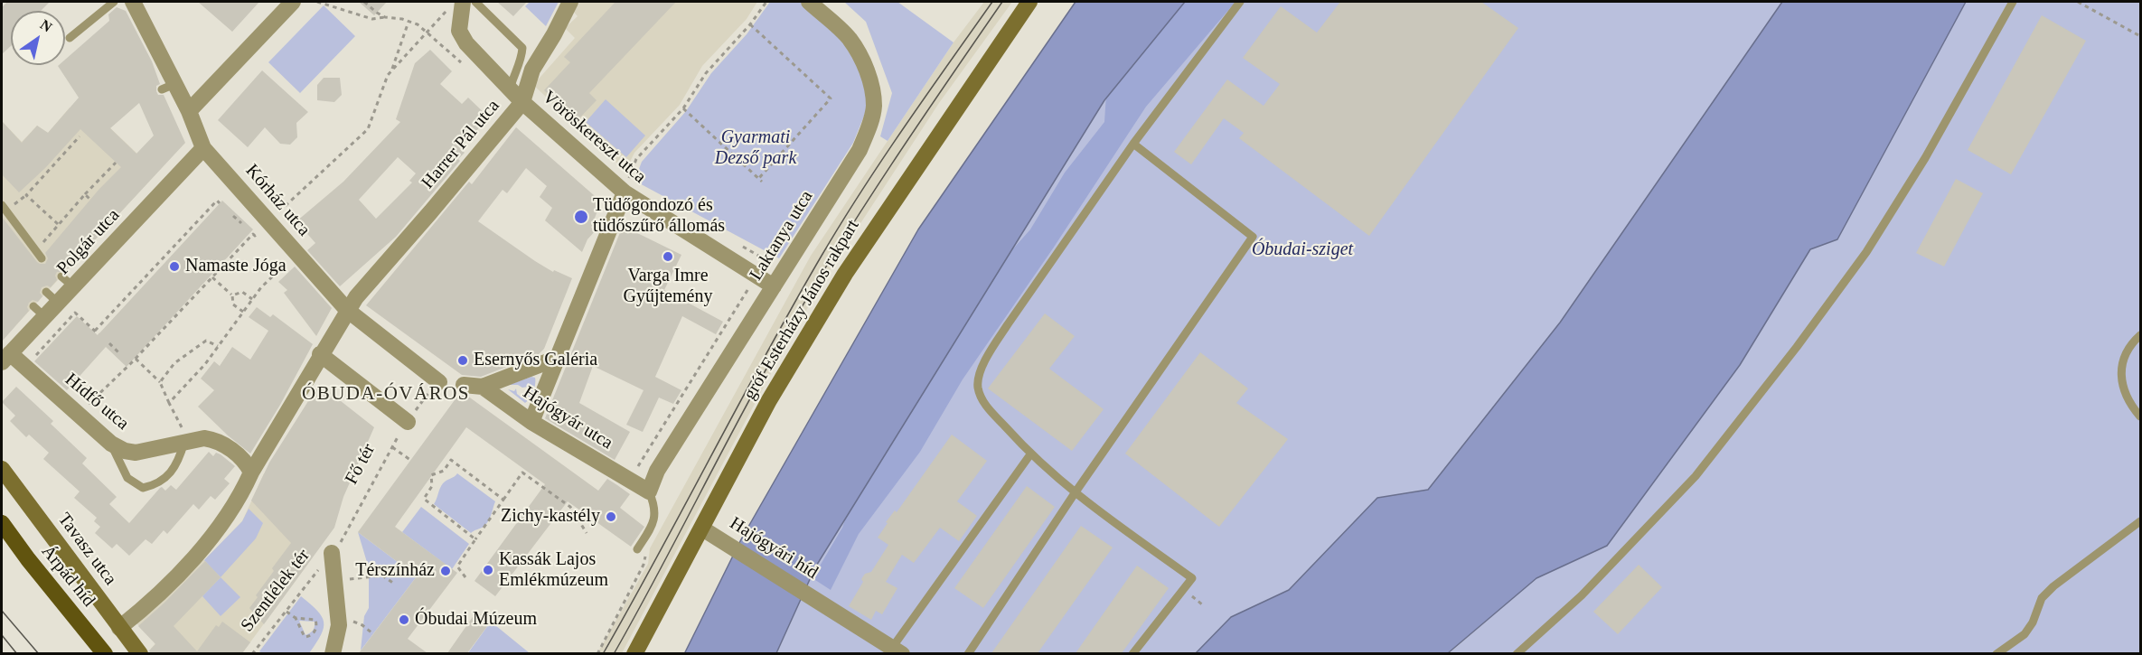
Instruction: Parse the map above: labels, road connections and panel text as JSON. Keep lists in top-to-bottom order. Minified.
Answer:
{"streets":{"main road":["gróf Esterházy János rakpart","Tavasz utca","Árpád híd"],"street":["Vöröskereszt utca","Harrer Pál utca","Kórház utca","Laktanya utca","Polgár utca","Hídfő utca","Hajógyár utca","Hajógyári híd","Szentlélek tér"],"path":["Fő tér"]},"crossings":[["Vöröskereszt utca","Harrer Pál utca"],["Vöröskereszt utca","Laktanya utca"],["Harrer Pál utca","Kórház utca"],["Kórház utca","Polgár utca"],["Laktanya utca","Hajógyár utca"],["Polgár utca","Hídfő utca"],["gróf Esterházy János rakpart","Hajógyári híd"],["Fő tér","Szentlélek tér"]],"districts":["ÓBUDA-ÓVÁROS"],"parks":["Gyarmati Dezső park","Óbudai-sziget"],"places":["Tüdőgondozó és tüdőszűrő állomás","Varga Imre Gyűjtemény","Namaste Jóga","Esernyős Galéria","Zichy-kastély","Kassák Lajos Emlékmúzeum","Térszínház","Óbudai Múzeum"],"north":"top right"}
